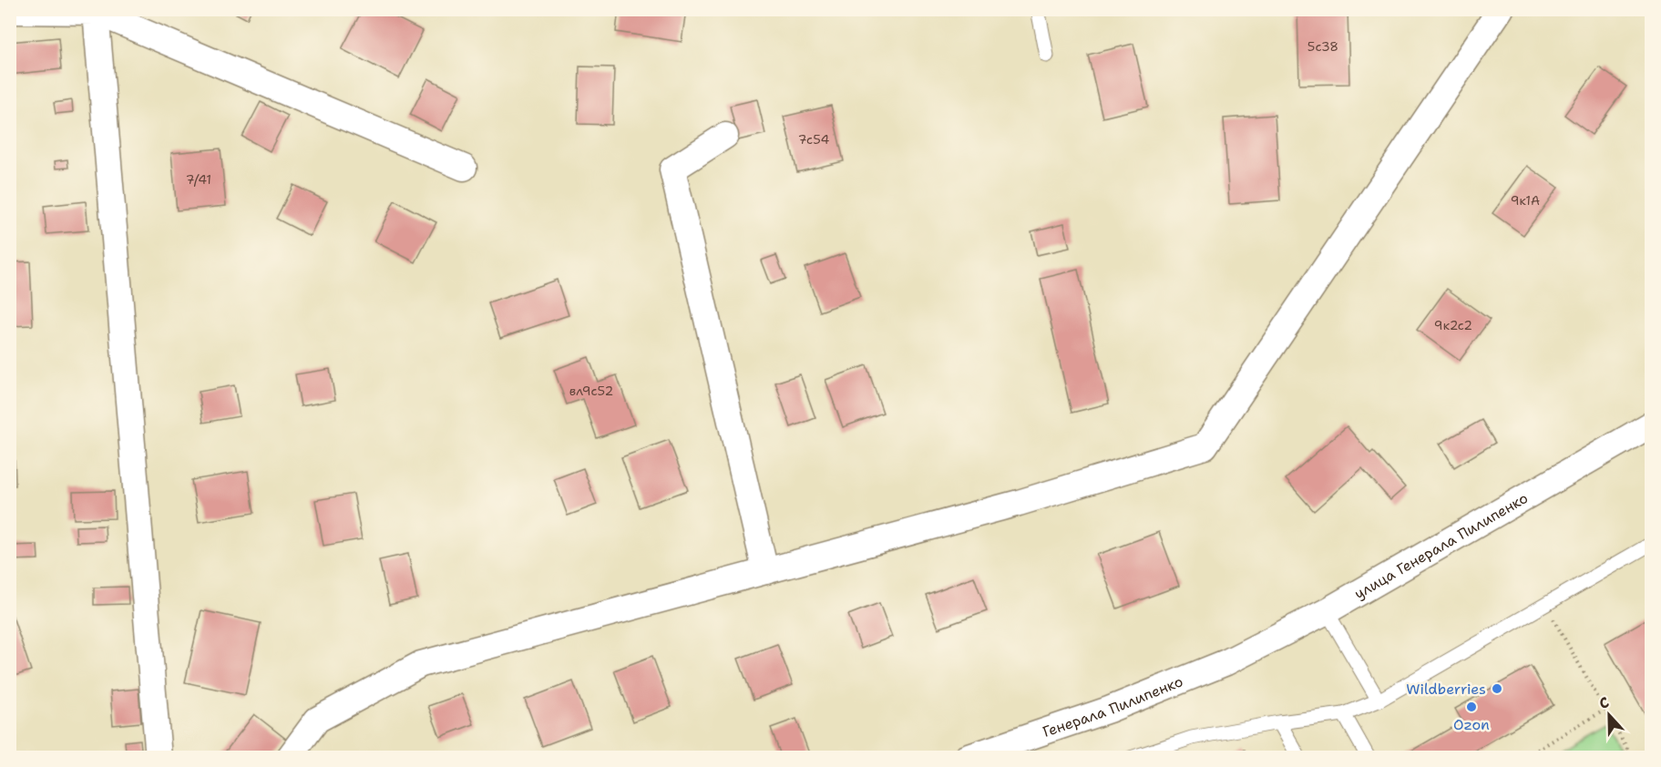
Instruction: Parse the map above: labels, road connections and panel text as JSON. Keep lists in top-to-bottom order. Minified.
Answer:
{"streets":{"street":["улица Генерала Пилипенко","Генерала Пилипенко"]},"crossings":[["улица Генерала Пилипенко","Генерала Пилипенко"]],"places":["Wildberries","Ozon"],"house_numbers":["5с38","7с54","7/41","9к1А","9к2с2","вл9с52"],"north":"top"}
